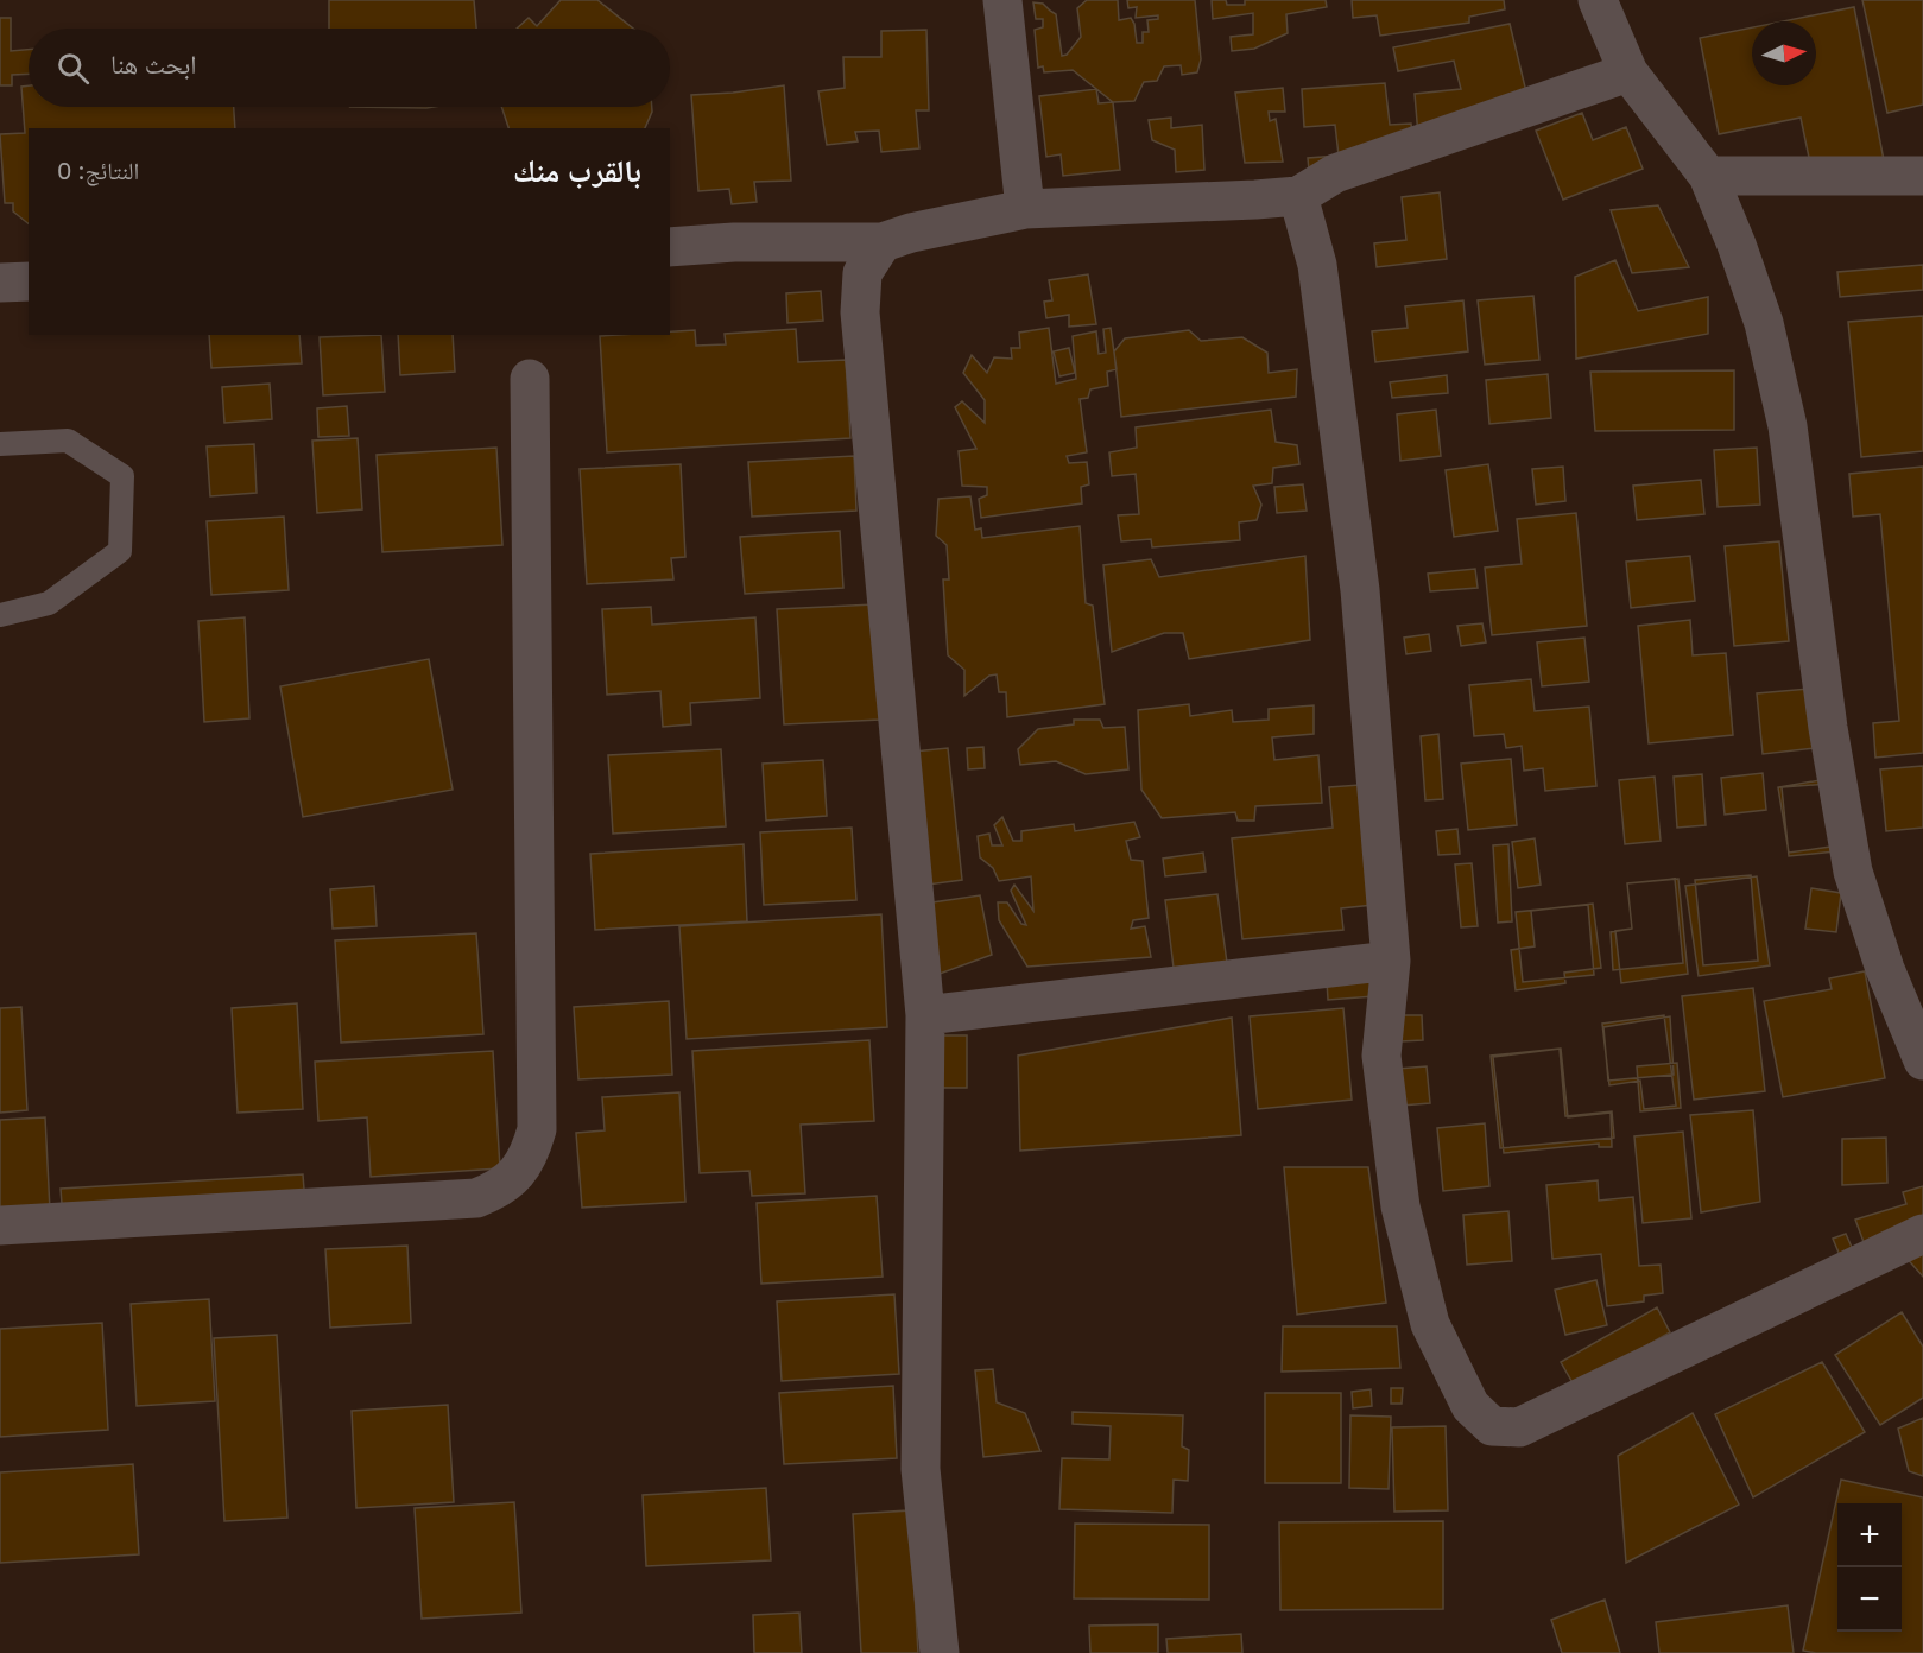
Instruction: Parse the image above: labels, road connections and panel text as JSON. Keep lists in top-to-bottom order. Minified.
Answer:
{"north":"right","page":{"search":"ابحث هنا","heading":["بالقرب منك","النتائج: 0"],"map_buttons":["+","−"]}}
